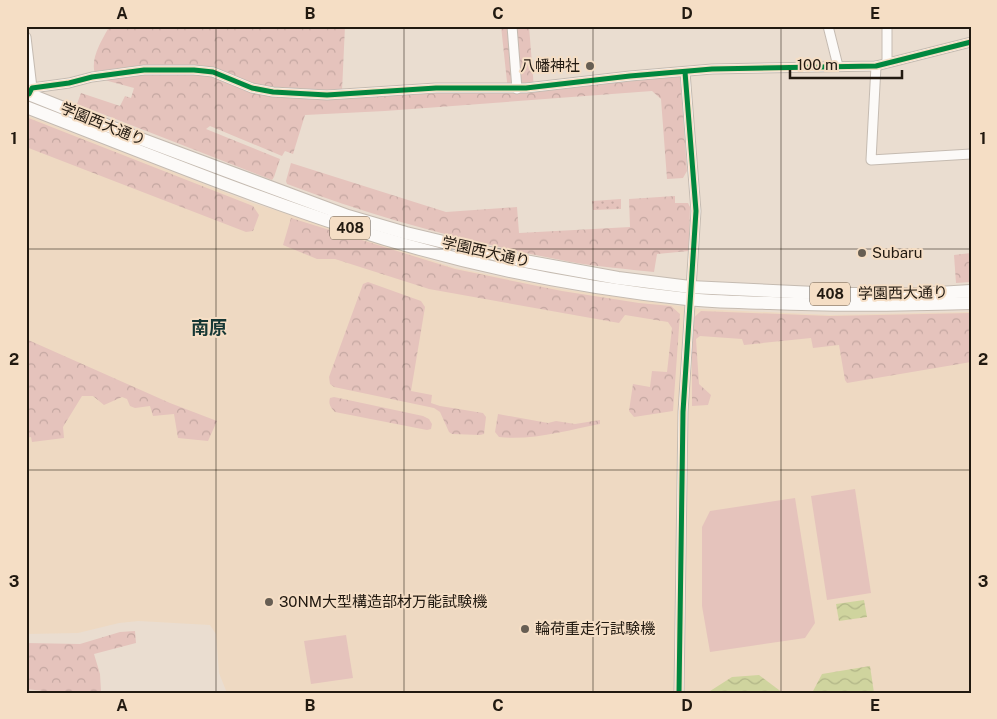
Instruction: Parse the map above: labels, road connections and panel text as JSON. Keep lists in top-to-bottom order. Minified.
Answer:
{"streets":{"highway":["学園西大通り","408"]},"districts":["南原"],"places":["八幡神社","Subaru","30NM大型構造部材万能試験機","輪荷重走行試験機"],"scale_bar":"100 m","grid":{"columns":["A","B","C","D","E"],"rows":["1","2","3"]}}
